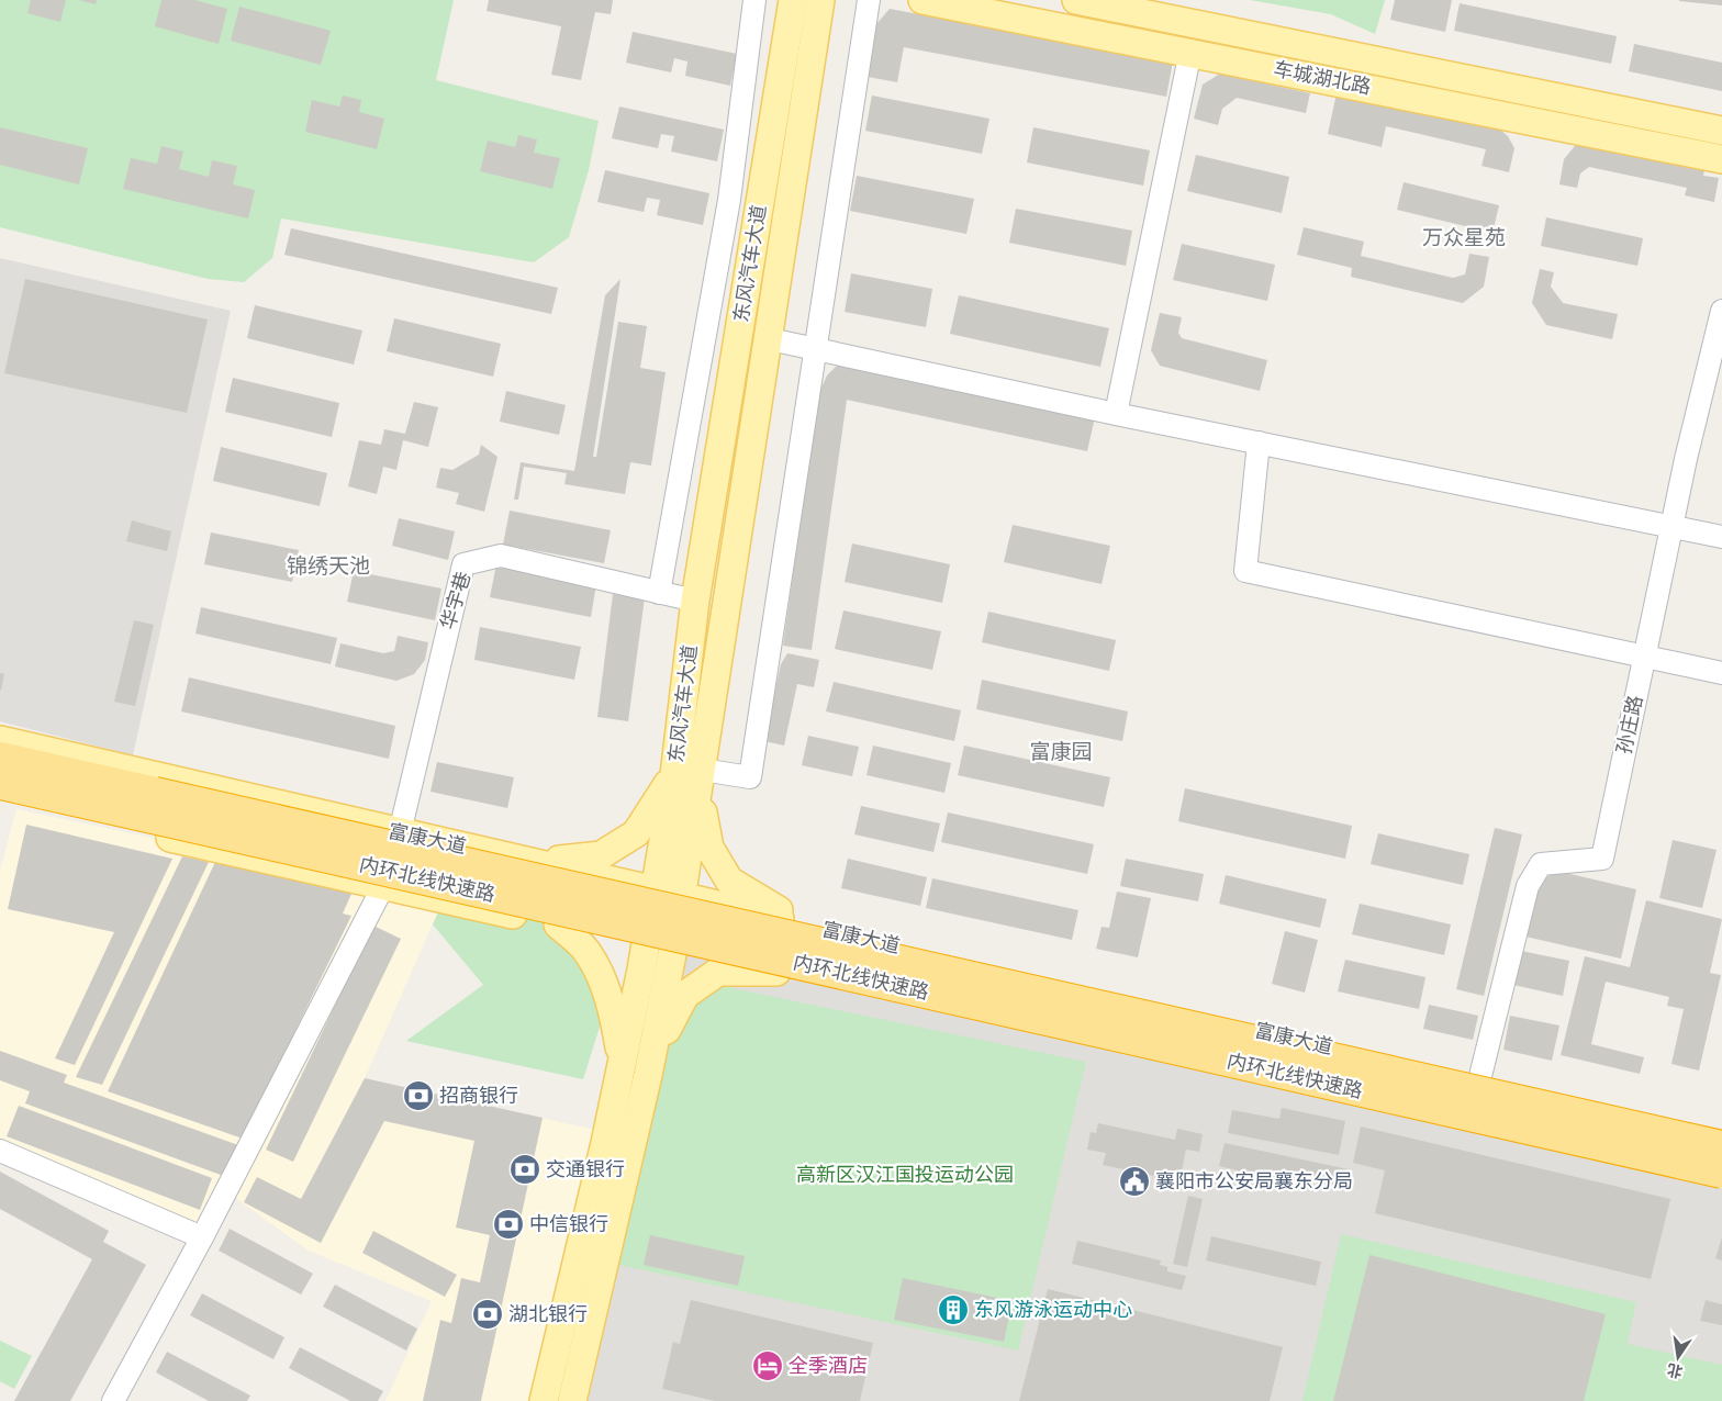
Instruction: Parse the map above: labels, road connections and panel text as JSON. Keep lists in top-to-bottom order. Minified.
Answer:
{"streets":{"highway":["内环北线快速路"],"main road":["车城湖北路","东风汽车大道","富康大道"],"street":["华宇巷","孙庄路"]},"crossings":[["东风汽车大道","华宇巷"],["东风汽车大道","富康大道"],["华宇巷","富康大道"],["孙庄路","富康大道"]],"districts":["万众星苑","锦绣天池","富康园"],"parks":["高新区汉江国投运动公园"],"places":{"bank":["招商银行","交通银行","中信银行","湖北银行"],"public building":["襄阳市公安局襄东分局"],"building":["东风游泳运动中心"],"hotel":["全季酒店"]},"north":"bottom"}
